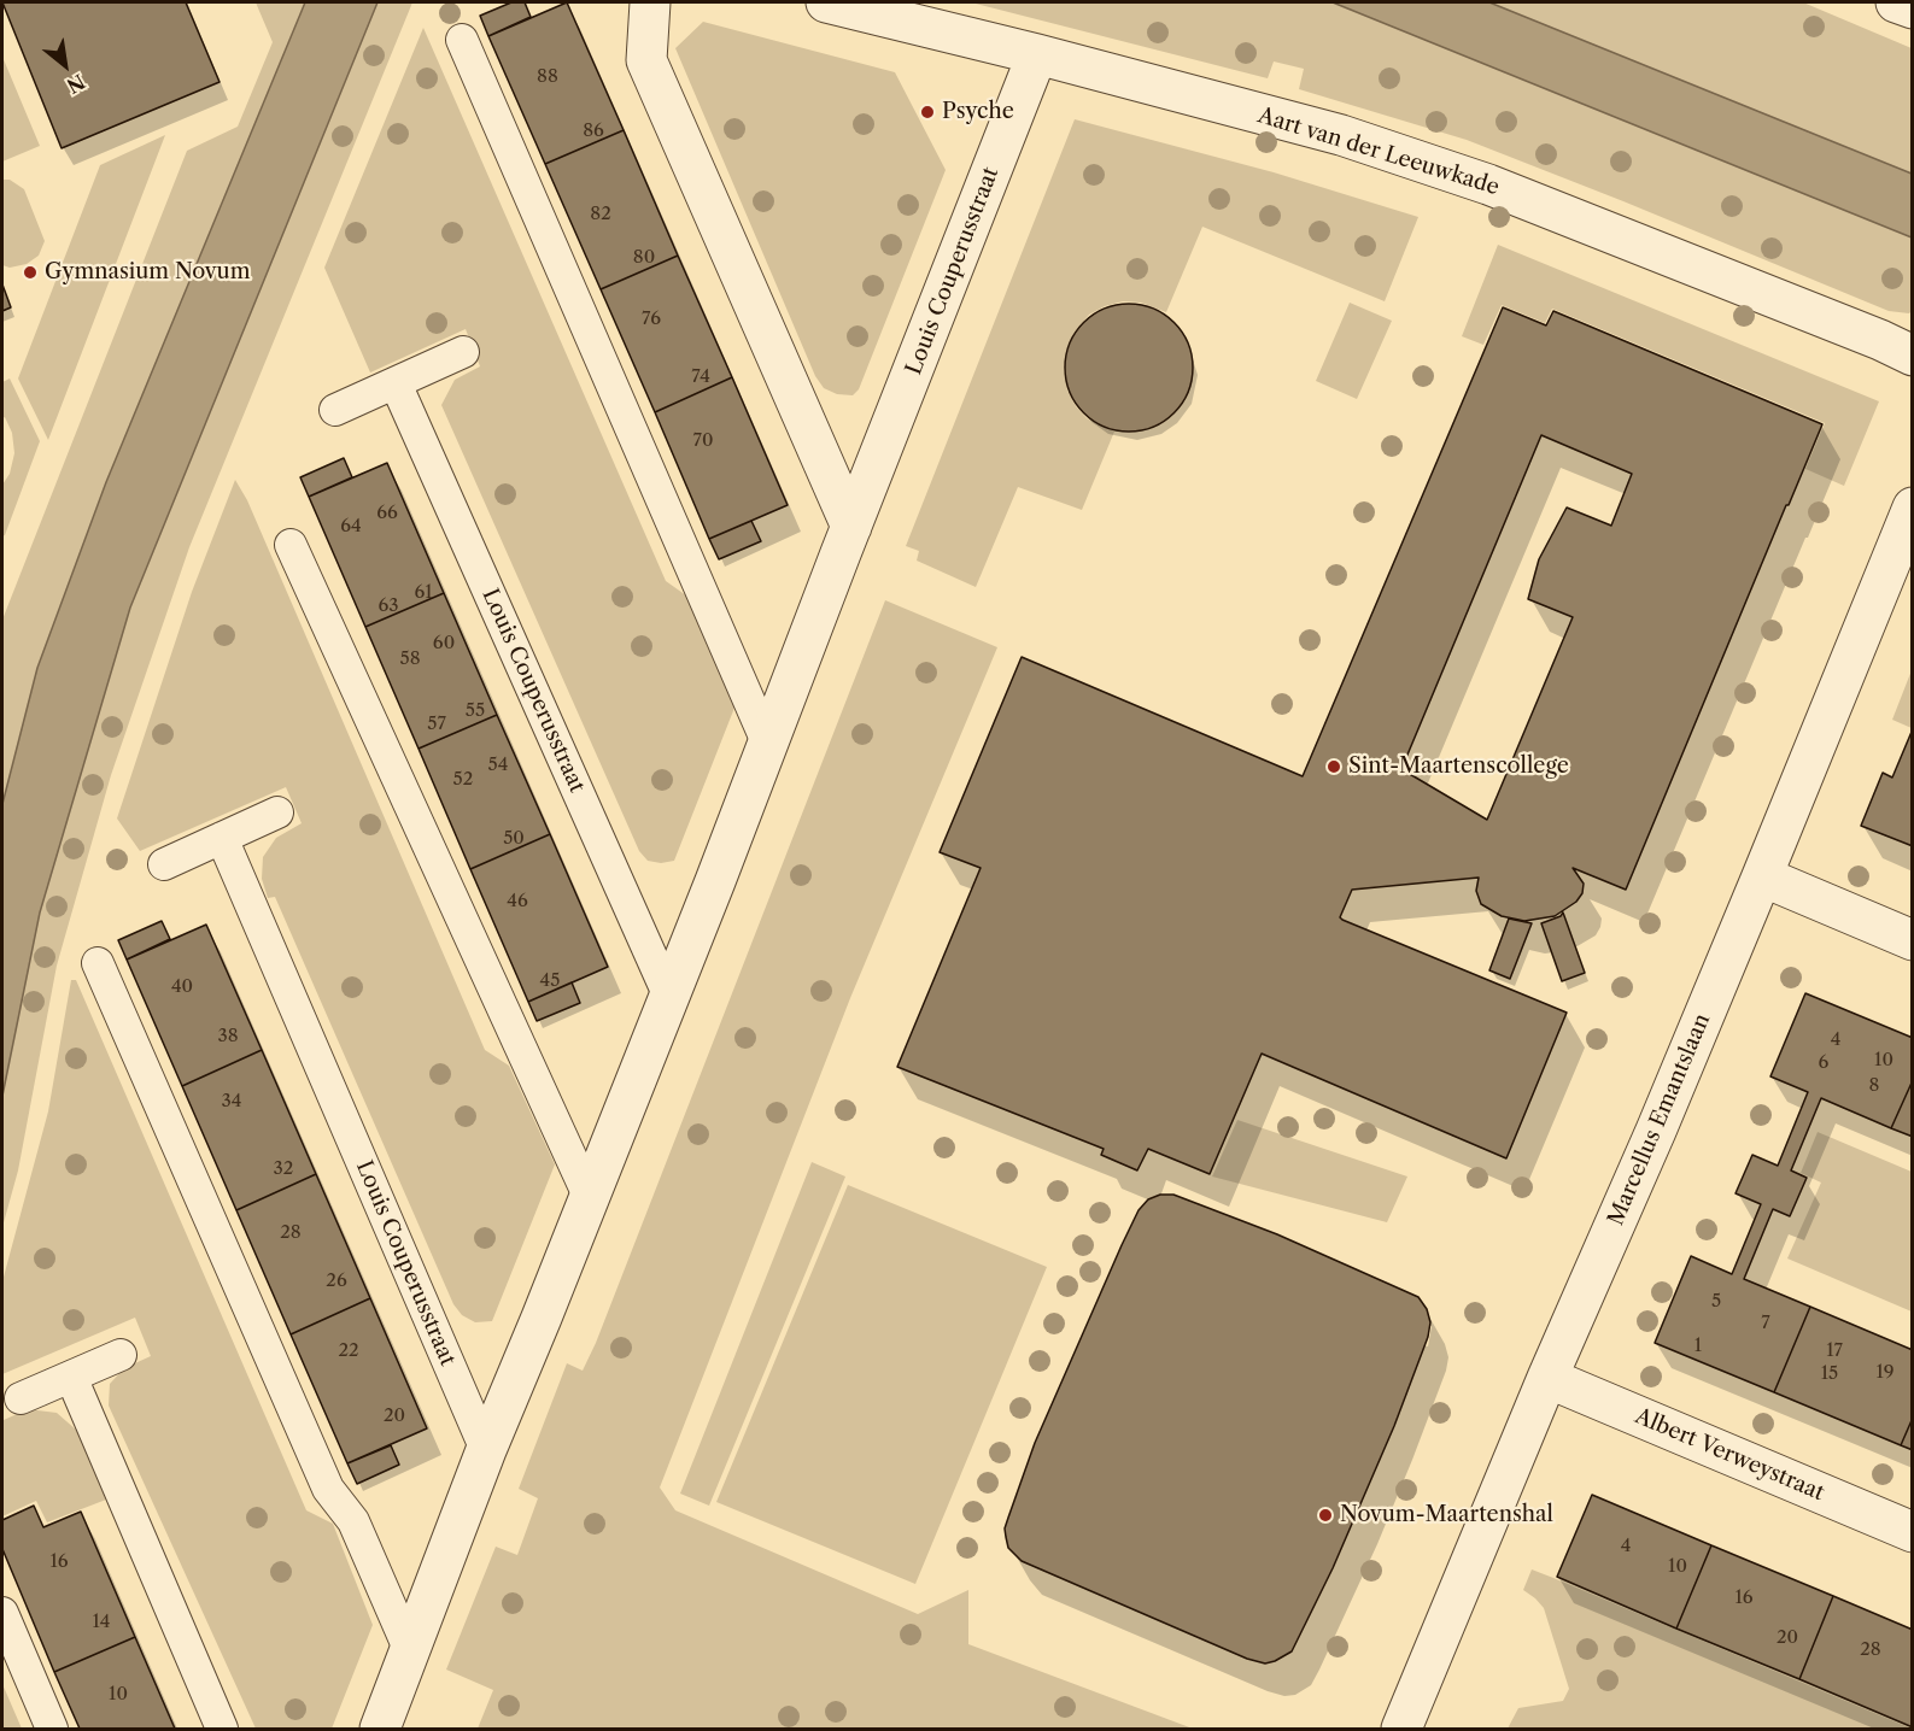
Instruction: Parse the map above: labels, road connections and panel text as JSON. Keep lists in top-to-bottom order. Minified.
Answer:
{"streets":{"street":["Aart van der Leeuwkade","Louis Couperusstraat","Marcellus Emantslaan","Albert Verweystraat"]},"crossings":[["Aart van der Leeuwkade","Louis Couperusstraat"],["Marcellus Emantslaan","Albert Verweystraat"]],"places":["Psyche","Gymnasium Novum","Sint-Maartenscollege","Novum-Maartenshal"],"house_numbers":["88","86","82","80","76","74","70","66","64","61","63","60","58","55","57","54","52","50","46","45","40","38","4","10","6","8","34","32","28","26","5","7","1","22","17","19","15","20","4","16","10","16","14","20","28","10"],"north":"bottom right"}
